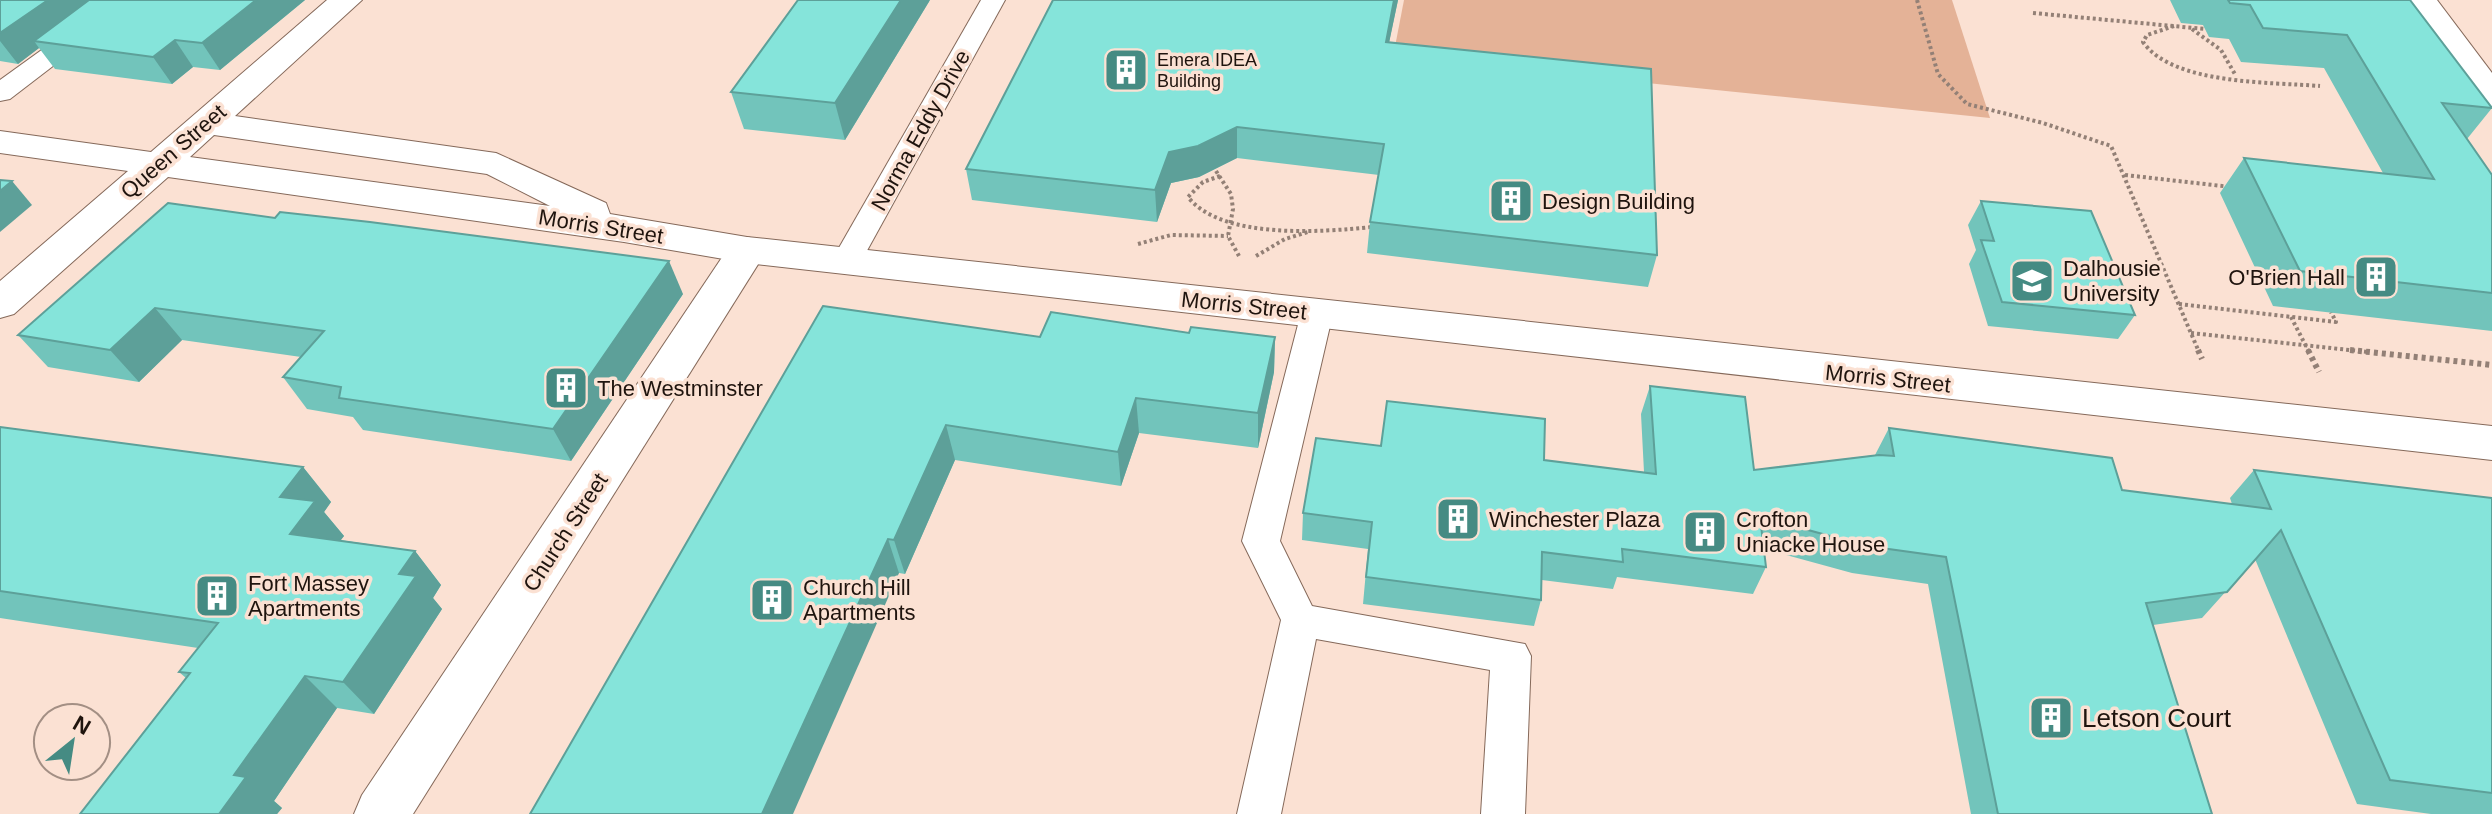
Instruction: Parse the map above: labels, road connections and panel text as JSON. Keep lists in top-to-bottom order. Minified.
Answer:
{"streets":{"street":["Queen Street","Morris Street","Church Street"],"lane":["Norma Eddy Drive"]},"crossings":[["Norma Eddy Drive","Morris Street"],["Queen Street","Morris Street"],["Morris Street","Church Street"]],"places":{"building":["Emera IDEA Building","Design Building","O'Brien Hall","The Westminster","Winchester Plaza","Crofton Uniacke House","Fort Massey Apartments","Church Hill Apartments","Letson Court"],"school or university":["Dalhousie University"]},"north":"top right"}
